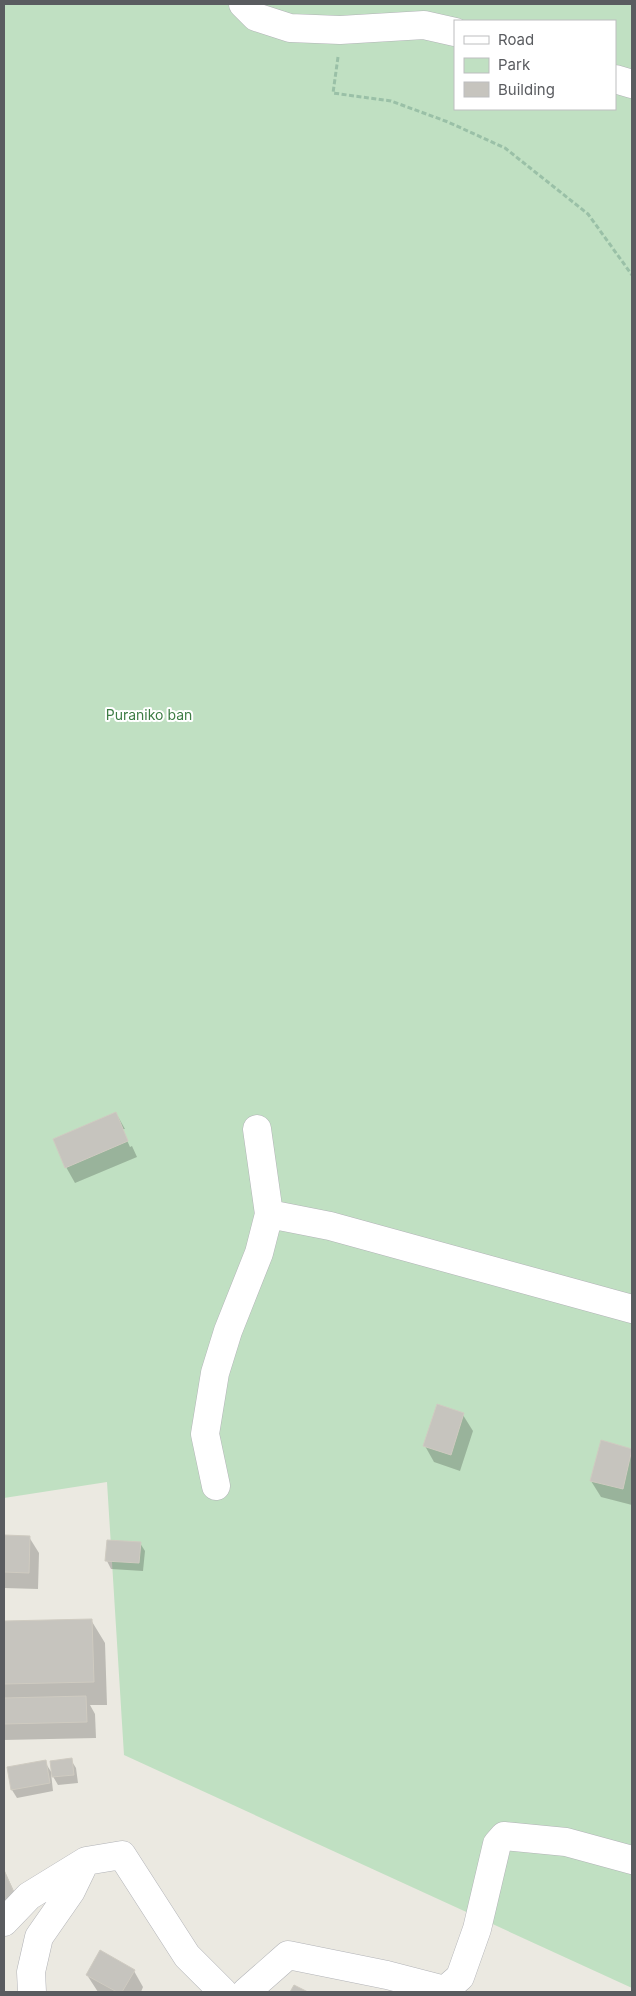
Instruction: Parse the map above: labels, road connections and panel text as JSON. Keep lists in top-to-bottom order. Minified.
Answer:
{"parks":["Puraniko ban"],"legend":["Road","Park","Building"]}
